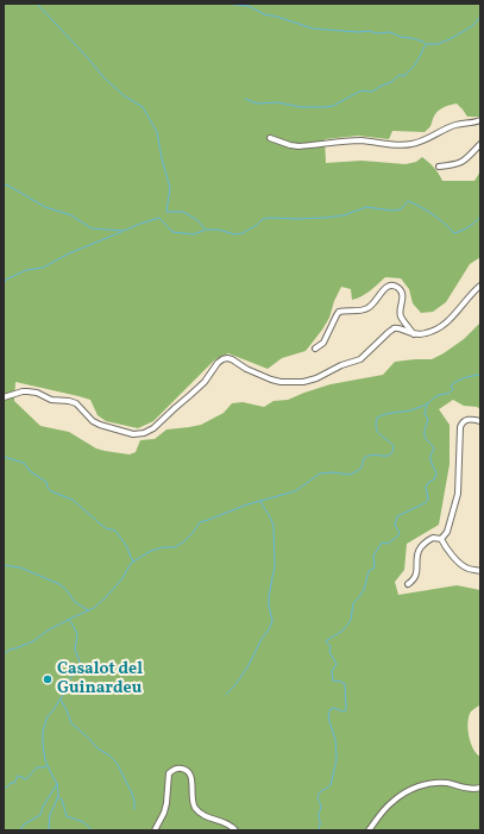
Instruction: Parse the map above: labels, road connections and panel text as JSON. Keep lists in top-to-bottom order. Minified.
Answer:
{"places":["Casalot del Guinardeu"]}
